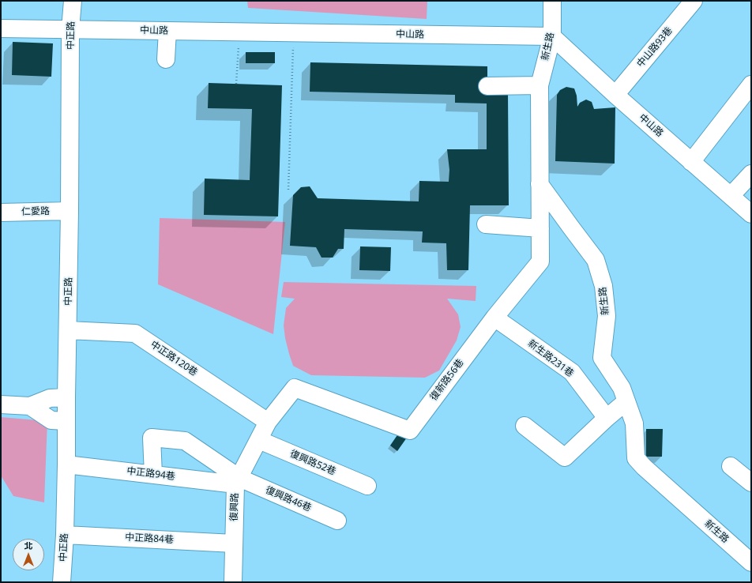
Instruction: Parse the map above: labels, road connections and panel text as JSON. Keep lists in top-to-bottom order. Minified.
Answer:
{"streets":{"street":["中山路","中正路","新生路","中山路93巷","仁愛路","中正路120巷","新生路231巷","復新路56巷","復興路52巷","中正路94巷","復興路46巷","復興路","中正路84巷"]},"crossings":[["中山路","中正路"],["中山路","新生路"],["中山路","中山路93巷"],["中正路","仁愛路"],["中正路","中正路120巷"],["中正路","中正路94巷"],["中正路","中正路84巷"],["新生路","復新路56巷"],["中正路120巷","復新路56巷"],["中正路120巷","復興路"],["新生路231巷","復新路56巷"],["復新路56巷","復興路"],["復興路52巷","復興路"],["中正路94巷","復興路46巷"],["中正路94巷","復興路"],["復興路46巷","復興路"],["復興路","中正路84巷"]],"north":"top"}
